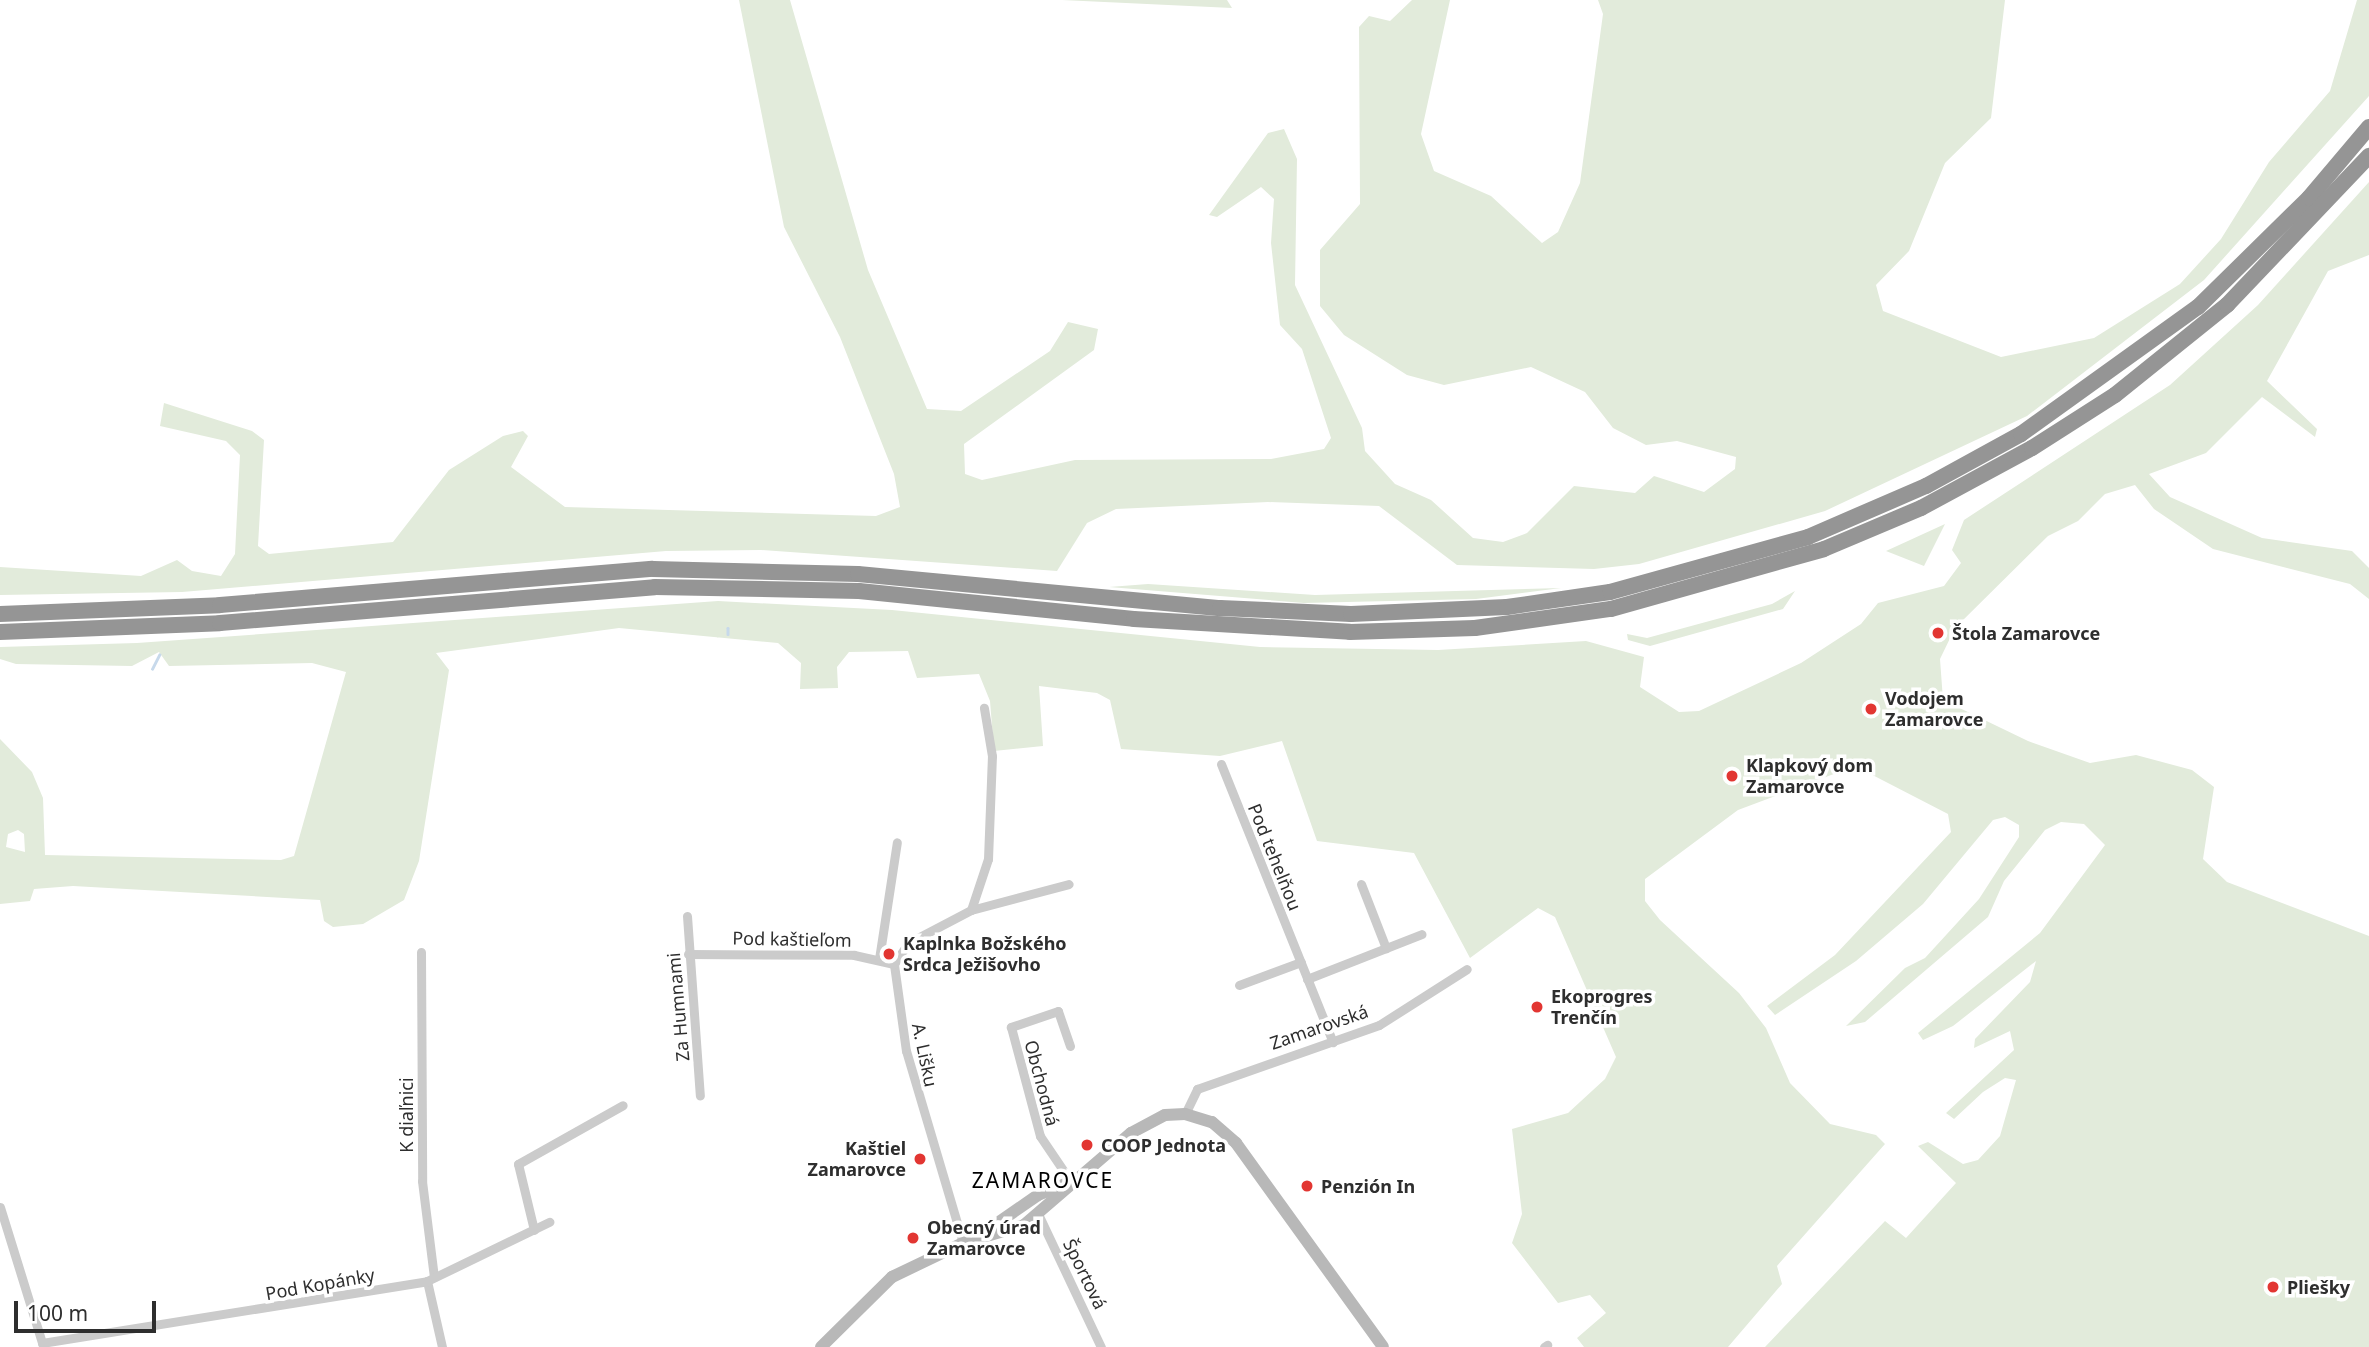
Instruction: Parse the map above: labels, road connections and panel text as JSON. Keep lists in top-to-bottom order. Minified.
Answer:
{"streets":{"street":["Pod tehelňou","Pod kaštieľom","Za Humnami","Zamarovská","A. Lišku","Obchodná","K diaľnici","Športová","Pod Kopánky"]},"crossings":[["Pod tehelňou","Zamarovská"],["Pod kaštieľom","Za Humnami"],["Pod kaštieľom","A. Lišku"],["K diaľnici","Pod Kopánky"]],"districts":["ZAMAROVCE"],"places":["Štola Zamarovce","Vodojem Zamarovce","Klapkový dom Zamarovce","Kaplnka Božského Srdca Ježišovho","Ekoprogres Trenčín","COOP Jednota","Kaštiel Zamarovce","Penzión In","Obecný úrad Zamarovce","Pliešky"],"scale_bar":"100 m"}
